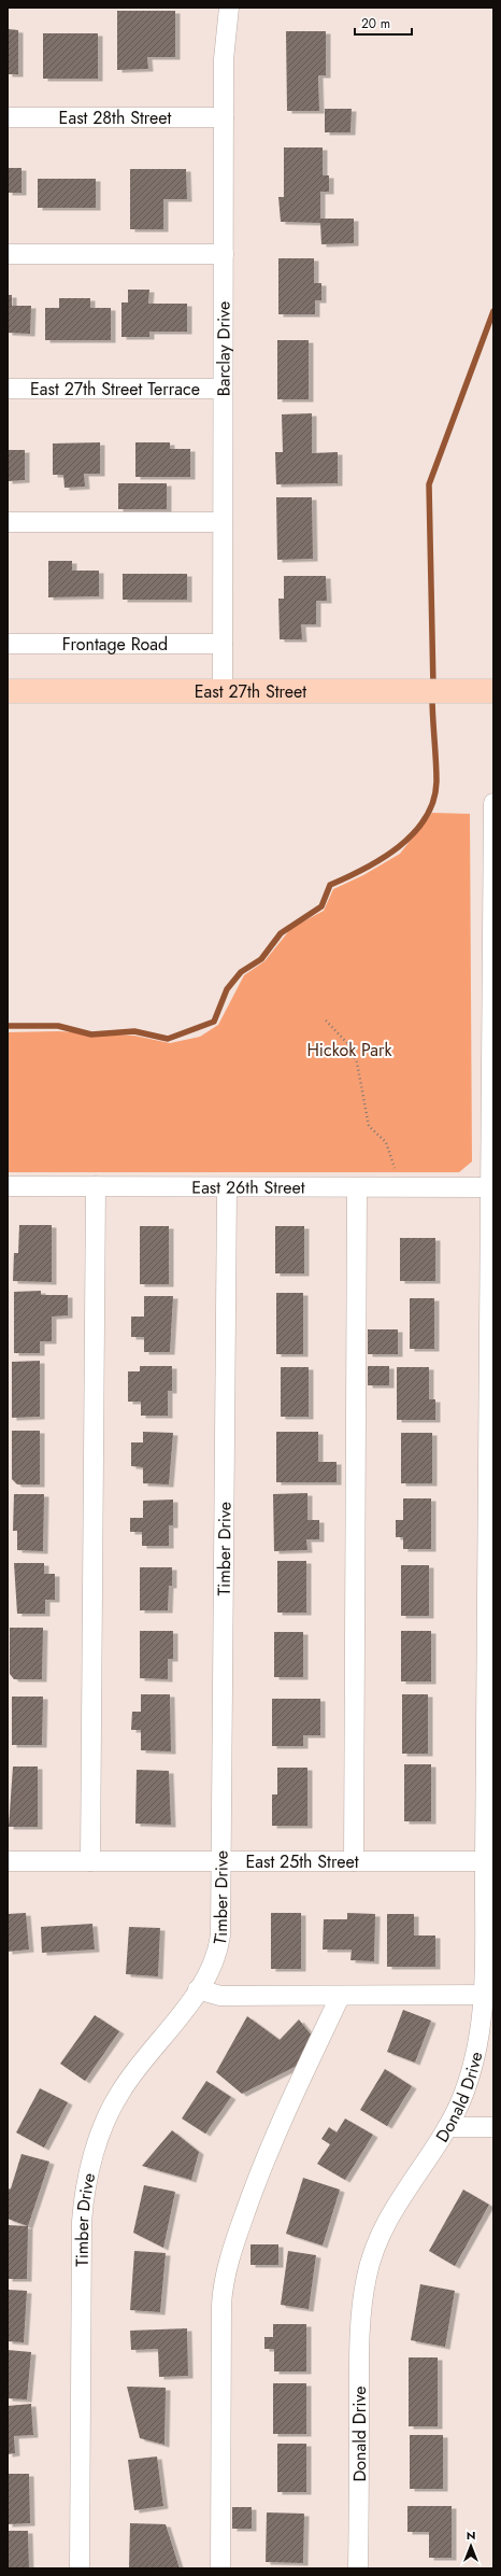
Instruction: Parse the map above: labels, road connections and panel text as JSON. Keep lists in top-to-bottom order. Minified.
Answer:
{"streets":{"main road":["East 27th Street"],"street":["East 28th Street","Barclay Drive","East 27th Street Terrace","Frontage Road","East 26th Street","Timber Drive","East 25th Street","Donald Drive"]},"crossings":[["East 28th Street","Barclay Drive"],["Barclay Drive","East 27th Street Terrace"],["Barclay Drive","Frontage Road"],["Barclay Drive","East 27th Street"],["East 26th Street","Timber Drive"],["East 26th Street","Donald Drive"],["Timber Drive","East 25th Street"],["East 25th Street","Donald Drive"]],"parks":["Hickok Park"],"scale_bar":"20 m","north":"top"}
